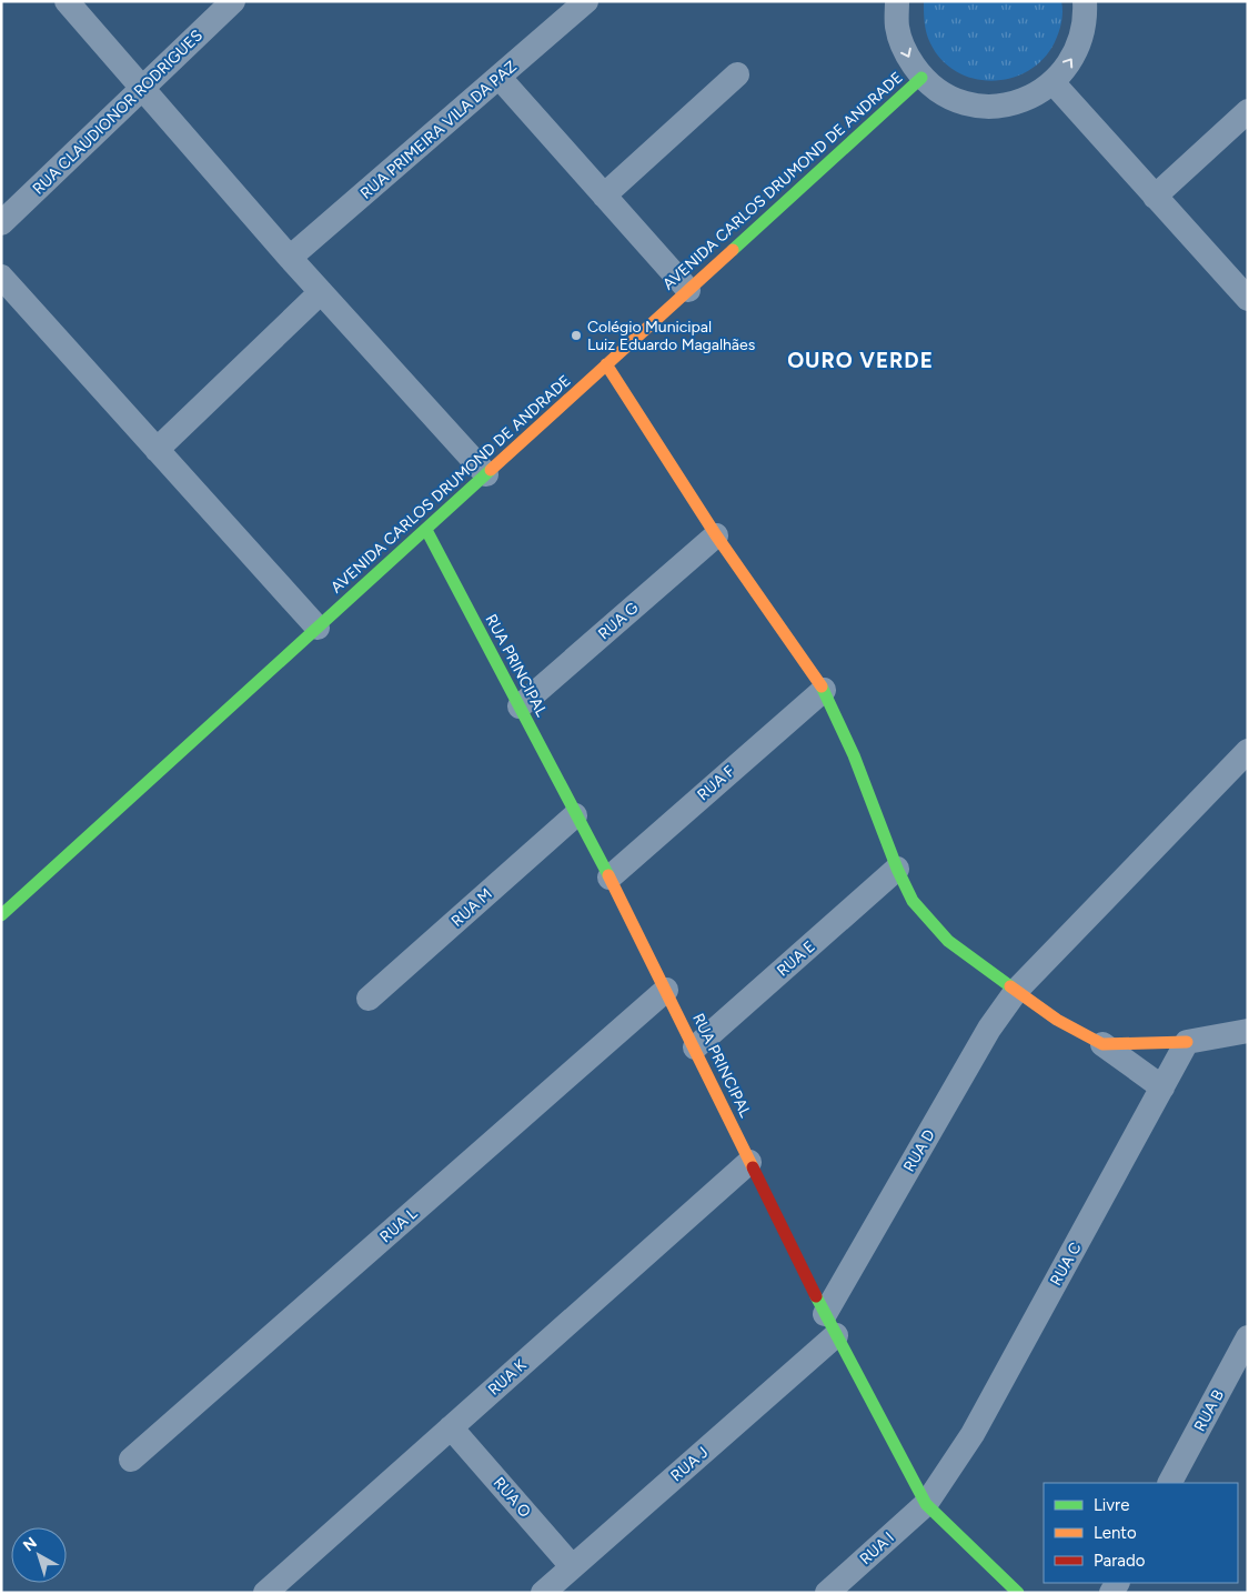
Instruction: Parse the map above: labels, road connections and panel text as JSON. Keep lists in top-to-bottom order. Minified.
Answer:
{"streets":{"street":["RUA CLAUDIONOR RODRIGUES","RUA PRIMEIRA VILA DA PAZ","AVENIDA CARLOS DRUMOND DE ANDRADE","RUA G","RUA PRINCIPAL","RUA F","RUA M","RUA E","RUA D","RUA L","RUA C","RUA K","RUA B","RUA J","RUA O","RUA I"]},"crossings":[["AVENIDA CARLOS DRUMOND DE ANDRADE","RUA PRINCIPAL"],["RUA G","RUA PRINCIPAL"],["RUA PRINCIPAL","RUA F"],["RUA PRINCIPAL","RUA M"],["RUA PRINCIPAL","RUA E"],["RUA PRINCIPAL","RUA D"],["RUA PRINCIPAL","RUA L"],["RUA PRINCIPAL","RUA C"],["RUA PRINCIPAL","RUA K"],["RUA PRINCIPAL","RUA J"],["RUA PRINCIPAL","RUA I"],["RUA D","RUA J"],["RUA C","RUA I"],["RUA K","RUA O"],["RUA J","RUA O"]],"districts":["OURO VERDE"],"places":["Colégio Municipal Luiz Eduardo Magalhães"],"legend":["Livre","Lento","Parado"],"north":"top left"}
